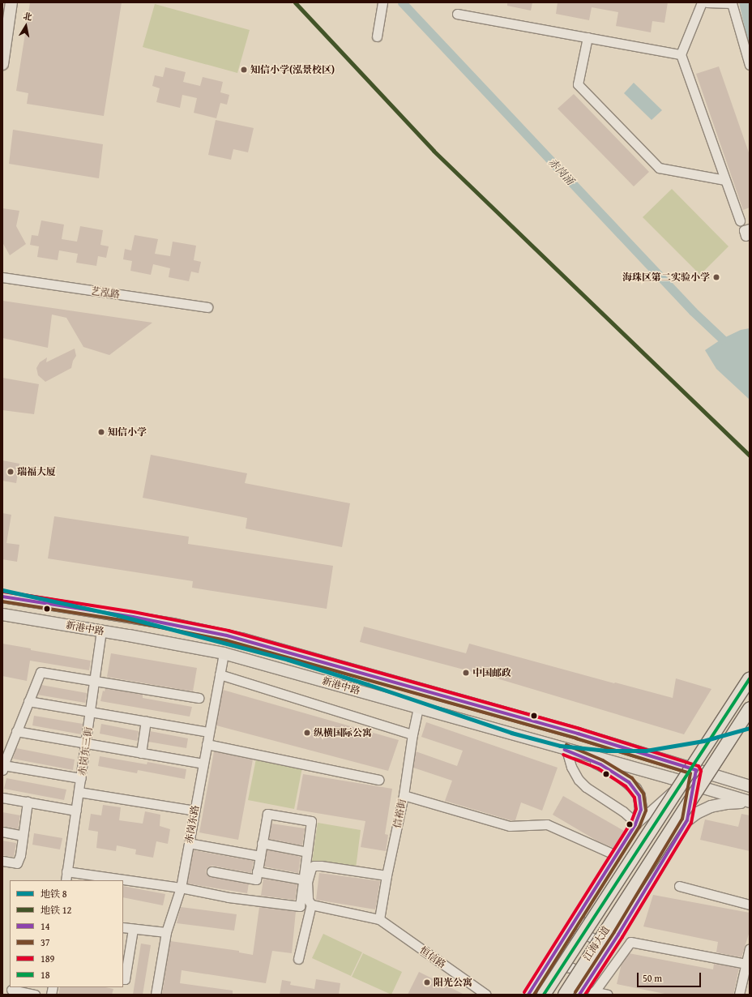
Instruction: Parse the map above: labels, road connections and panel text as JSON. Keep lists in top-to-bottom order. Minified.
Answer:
{"streets":{"highway":["江海大道"],"main road":["新港中路"],"street":["艺泓路","赤岗东三街","信裕街","赤岗东路","恒信路"]},"crossings":[["新港中路","赤岗东三街"],["新港中路","信裕街"],["新港中路","赤岗东路"],["新港中路","江海大道"],["信裕街","恒信路"]],"water":["赤岗涌"],"places":["知信小学(泓景校区)","海珠区第二实验小学","知信小学","瑞福大厦","中国邮政","纵横国际公寓","阳光公寓"],"lines":["metro line 12","metro line 8","transit line 189","transit line 14","transit line 37","transit line 18"],"legend":["地铁 8","地铁 12","14","37","189","18"],"scale_bar":"50 m","north":"top"}
